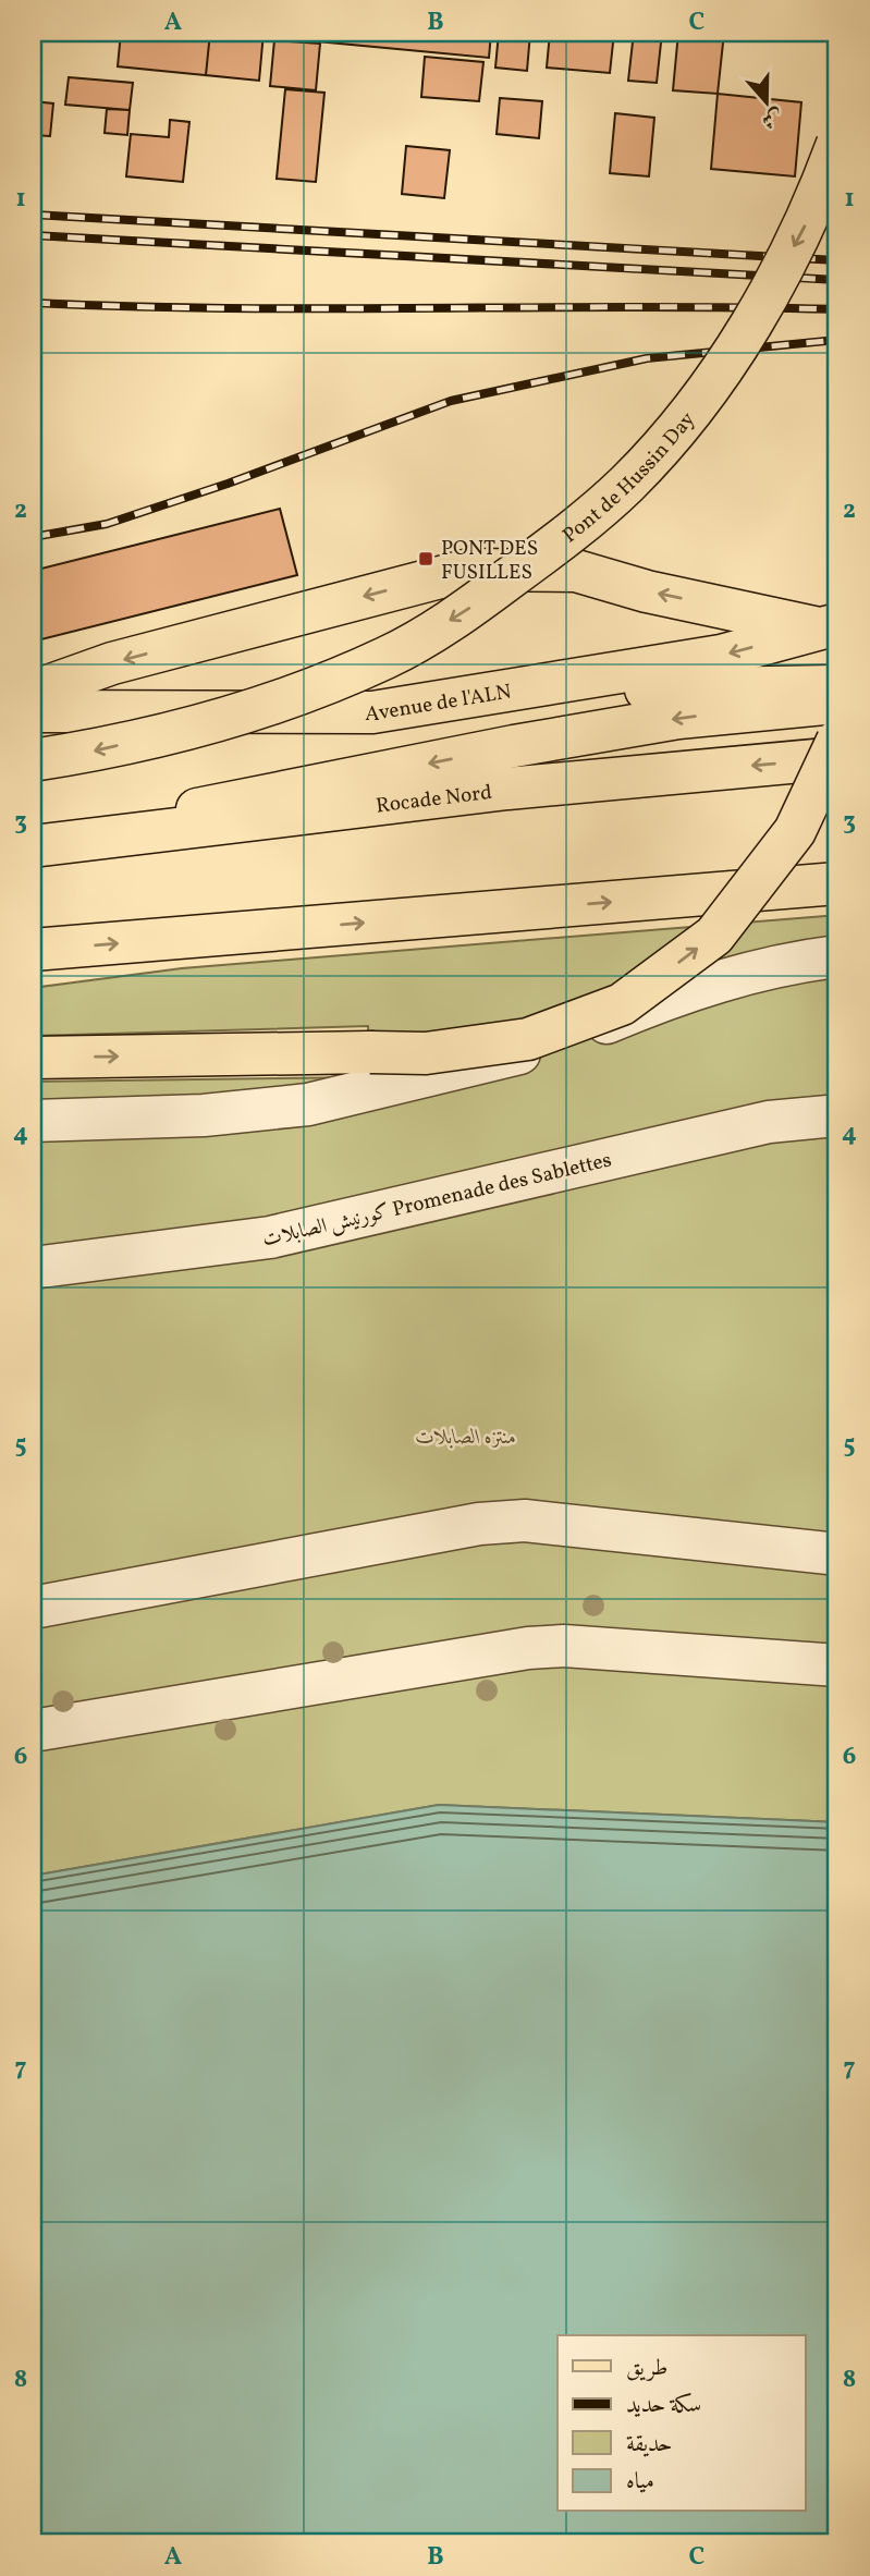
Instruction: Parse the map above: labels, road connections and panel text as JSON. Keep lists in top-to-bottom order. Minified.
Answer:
{"streets":{"main road":["Pont de Hussin Day","Avenue de l'ALN","Rocade Nord"],"street":["كورنيش الصابلات Promenade des Sablettes"]},"one_way":["Pont de Hussin Day"],"parks":["منتزه الصابلات"],"places":{"transit":["PONT DES FUSILLES"]},"legend":["طريق","سكة حديد","حديقة","مياه"],"north":"bottom","grid":{"columns":["A","B","C"],"rows":["1","2","3","4","5","6","7","8"]}}
